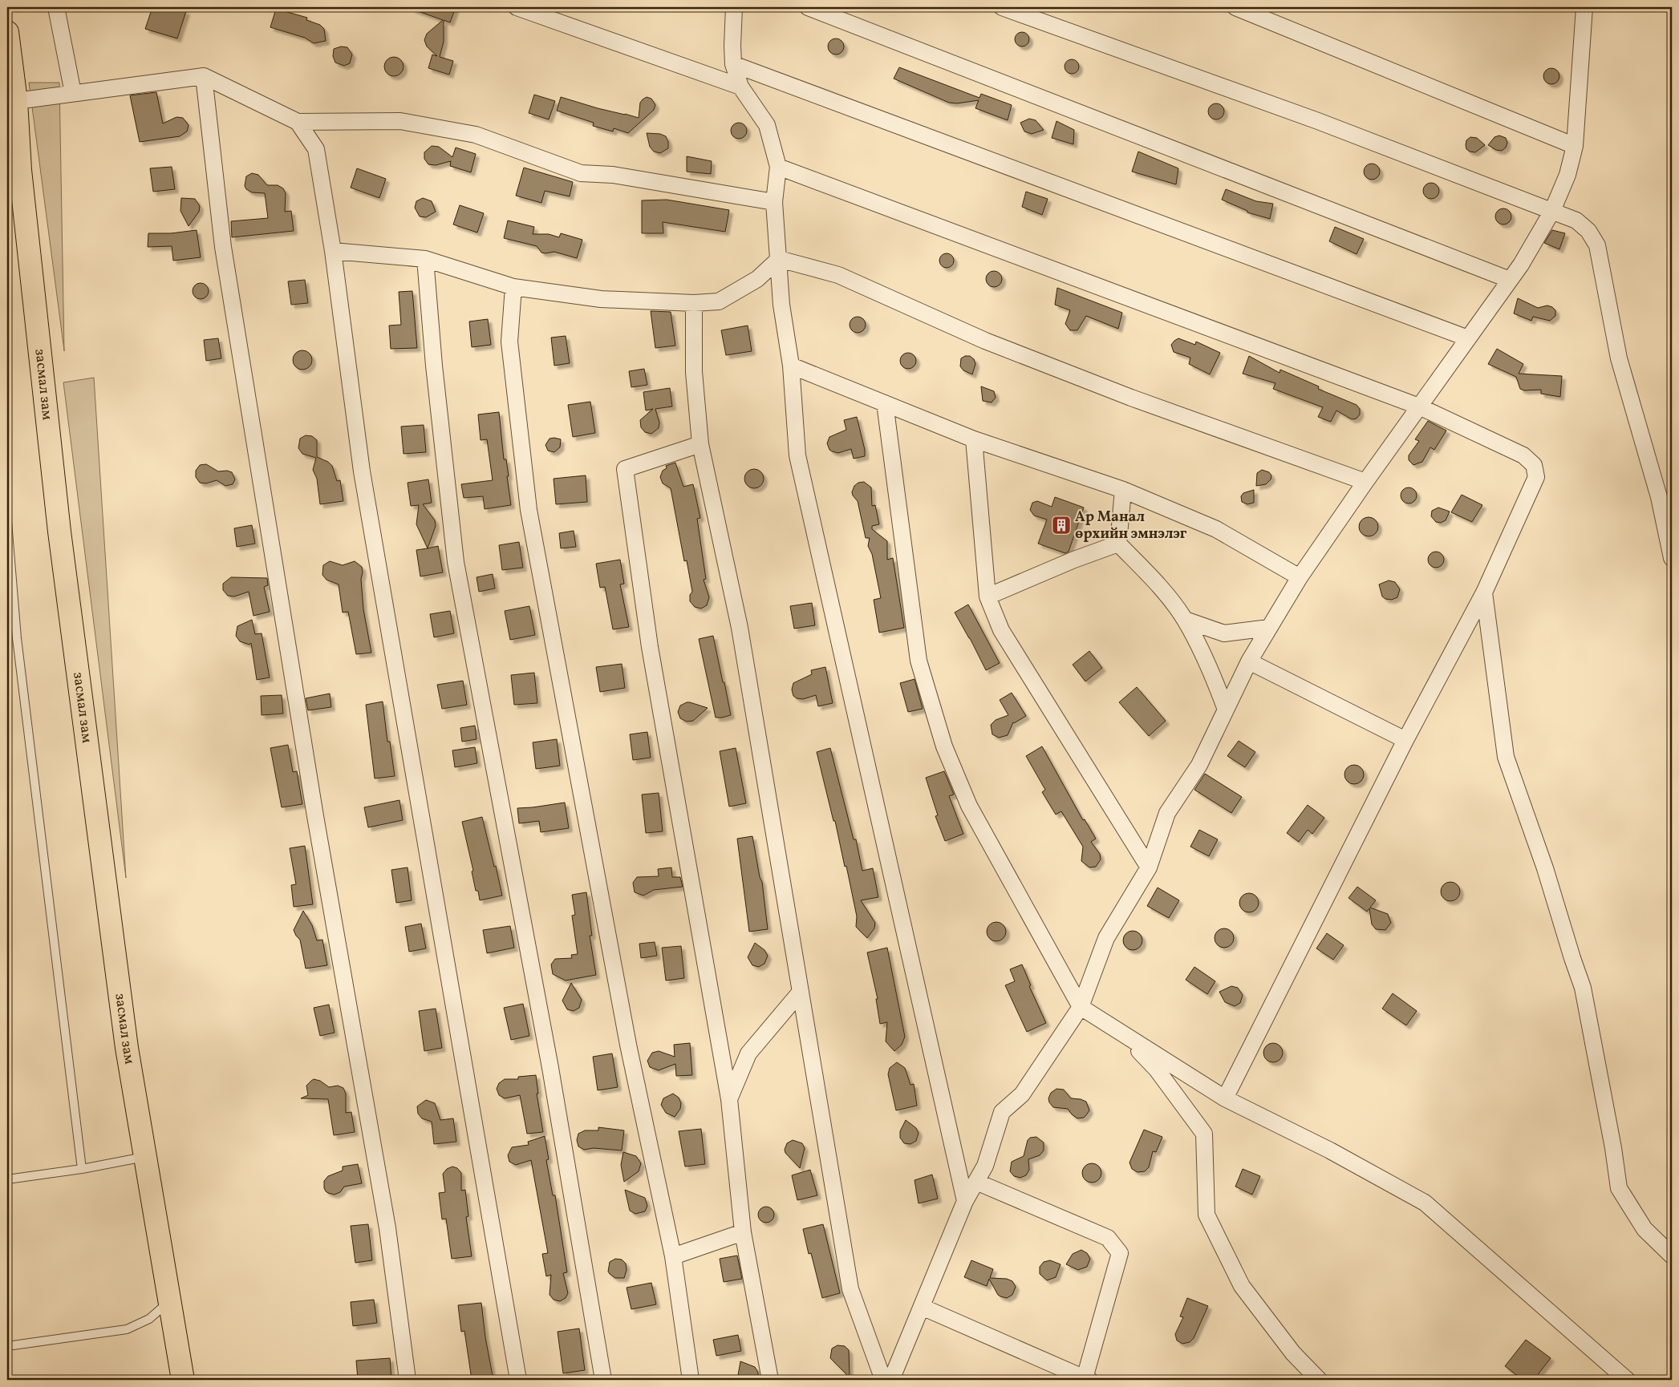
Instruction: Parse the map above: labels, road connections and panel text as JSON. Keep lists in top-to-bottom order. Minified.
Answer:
{"streets":{"highway":["засмал зам"]},"places":{"building":["Ар Манал өрхийн эмнэлэг"]}}
